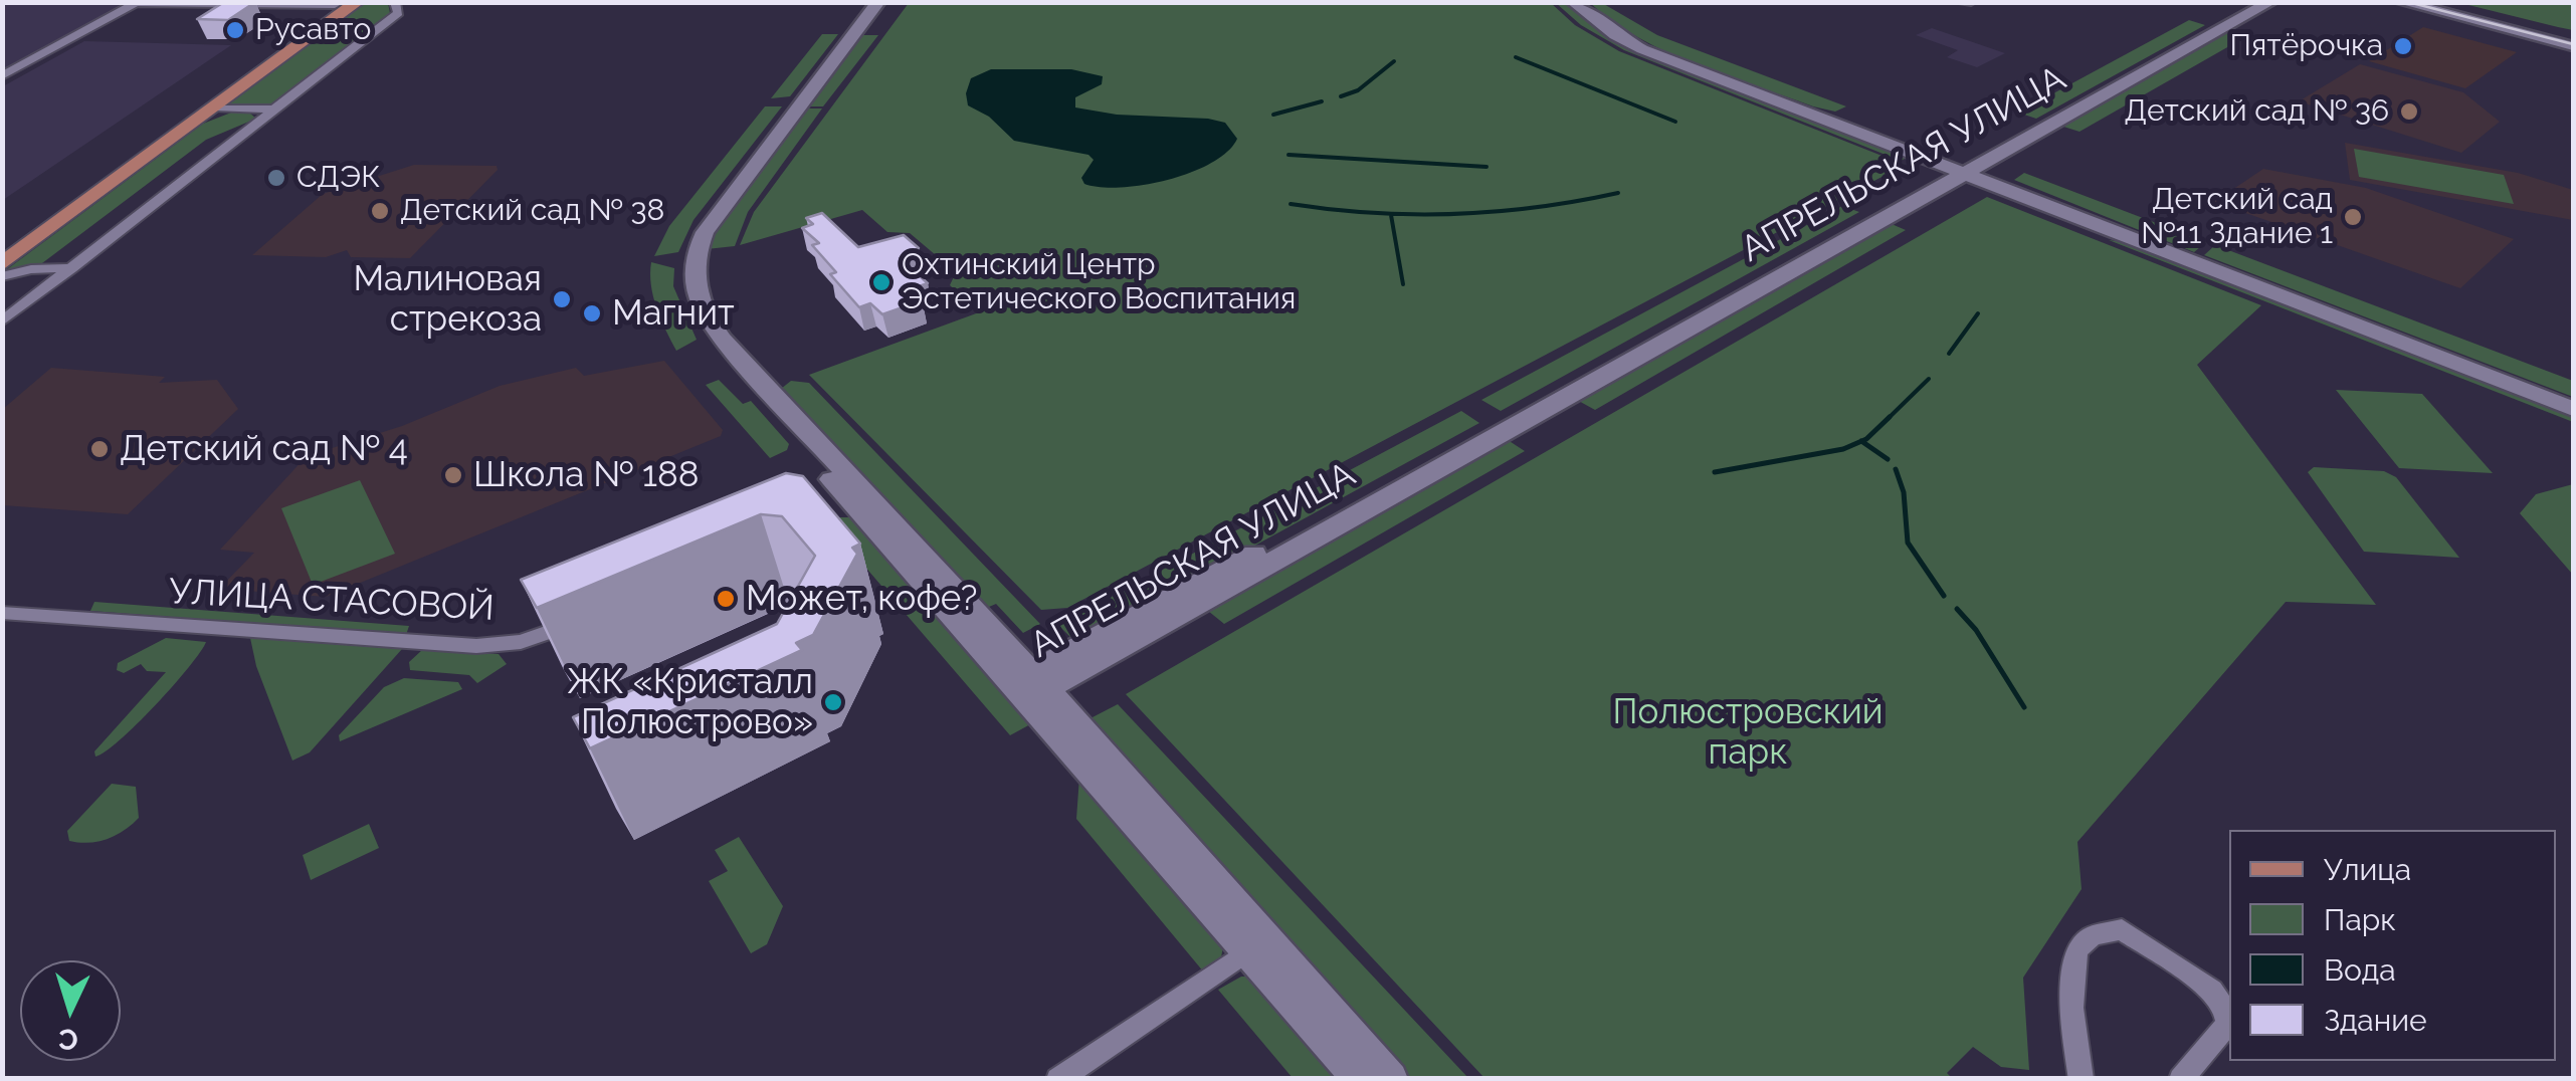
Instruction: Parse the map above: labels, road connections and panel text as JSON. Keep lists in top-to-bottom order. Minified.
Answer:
{"streets":{"street":["АПРЕЛЬСКАЯ УЛИЦА","УЛИЦА СТАСОВОЙ"]},"parks":["Полюстровский парк"],"places":["Русавто","Пятёрочка","Детский сад № 36","СДЭК","Детский сад № 38","Детский сад №11 Здание 1","Охтинский Центр Эстетического Воспитания","Малиновая стрекоза","Магнит","Детский сад № 4","Школа № 188","Может, кофе?","ЖК «Кристалл Полюстрово»"],"legend":["Улица","Парк","Вода","Здание"],"north":"bottom"}
